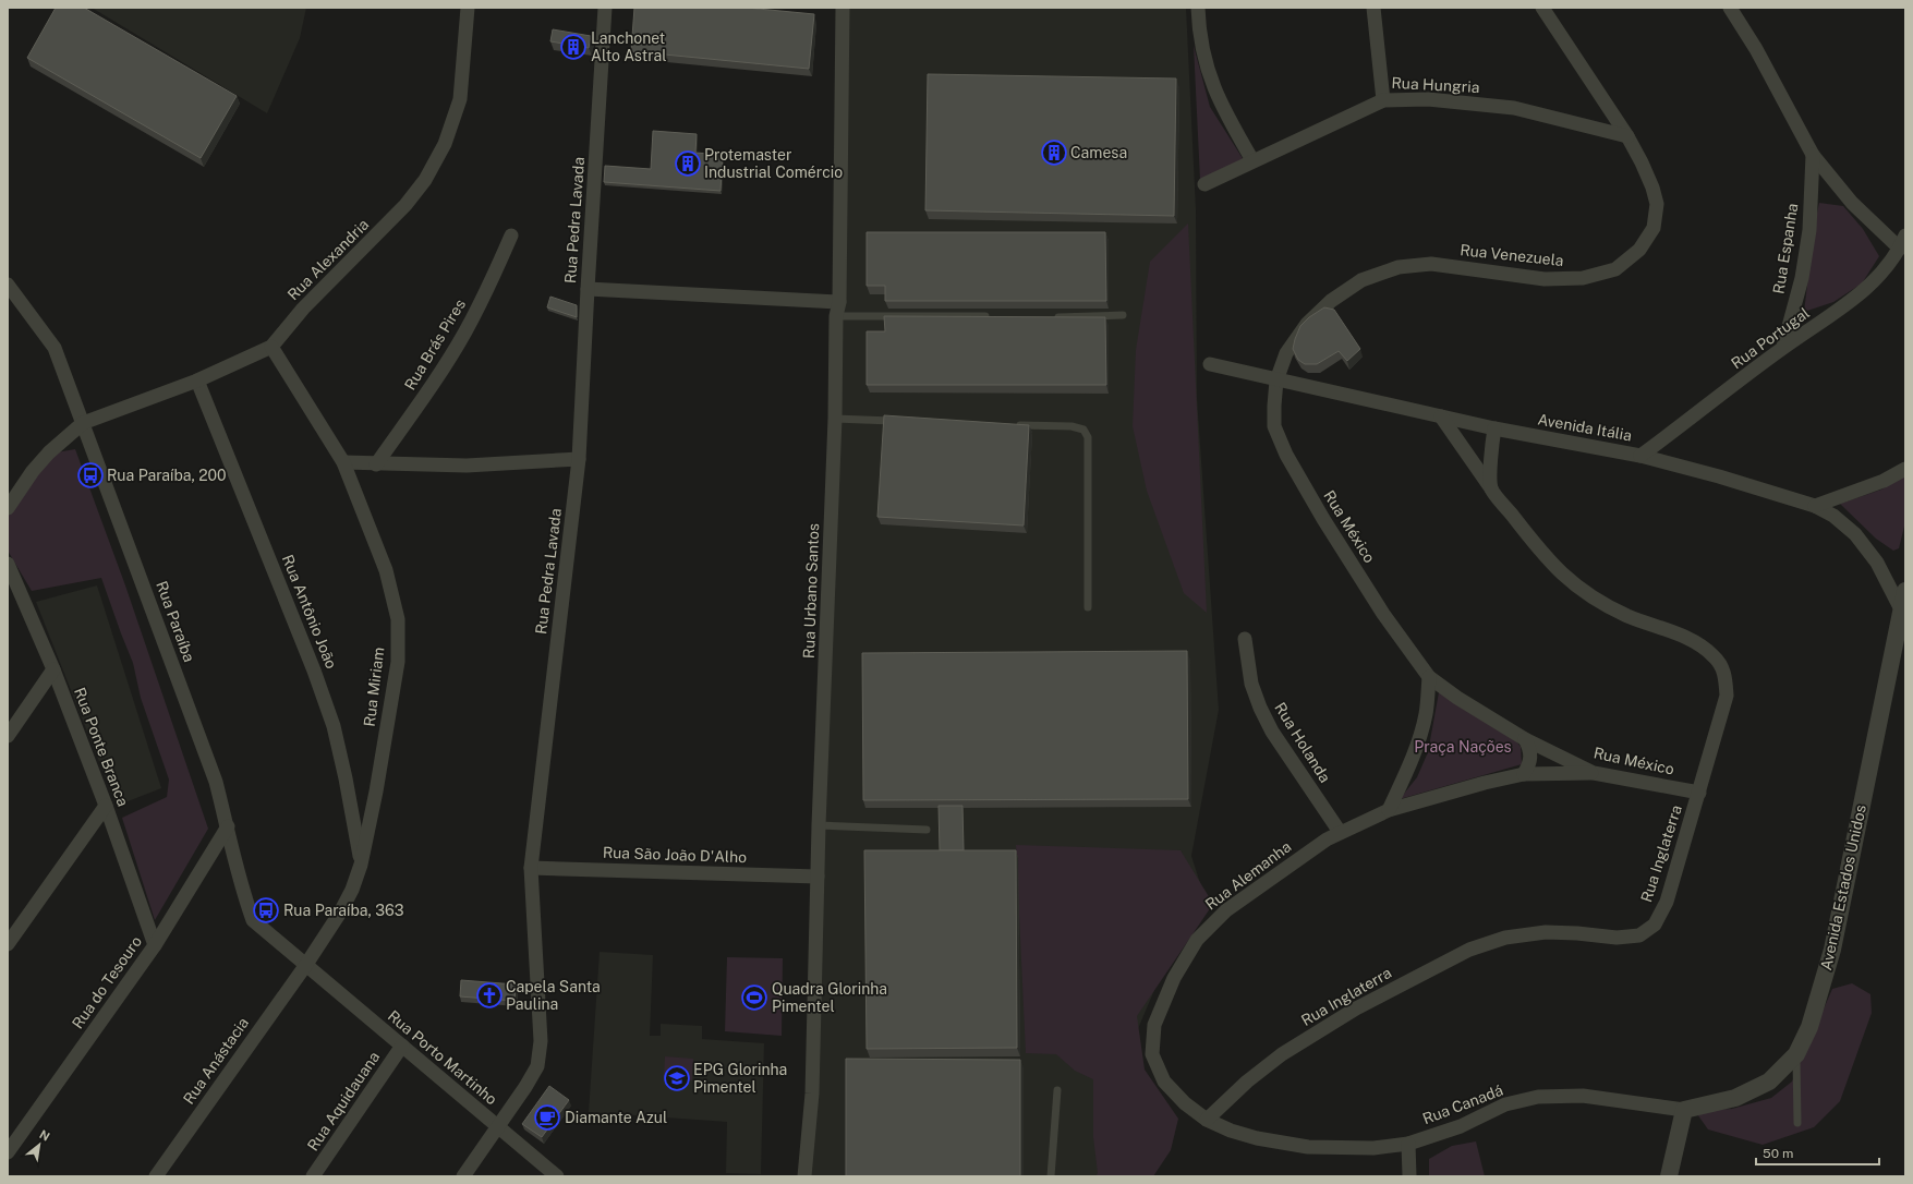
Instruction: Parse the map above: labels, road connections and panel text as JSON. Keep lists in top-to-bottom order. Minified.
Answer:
{"streets":{"street":["Rua Hungria","Rua Pedra Lavada","Rua Espanha","Rua Venezuela","Rua Alexandria","Rua Portugal","Rua Brás Pires","Avenida Itália","Rua México","Rua Urbano Santos","Rua Antônio João","Rua Paraíba","Rua Miriam","Rua Holanda","Rua Ponte Branca","Rua Inglaterra","Rua São João D'Alho","Rua Alemanha","Avenida Estados Unidos","Rua do Tesouro","Rua Porto Martinho","Rua Anástacia","Rua Aquidauana","Rua Canadá"]},"crossings":[["Rua Hungria","Rua Venezuela"],["Rua Pedra Lavada","Rua São João D'Alho"],["Rua Pedra Lavada","Rua Porto Martinho"],["Rua Espanha","Rua Portugal"],["Rua Venezuela","Avenida Itália"],["Rua Venezuela","Rua México"],["Rua Alexandria","Rua Antônio João"],["Rua Alexandria","Rua Paraíba"],["Rua Alexandria","Rua Miriam"],["Rua Portugal","Avenida Itália"],["Avenida Itália","Rua México"],["Avenida Itália","Rua Inglaterra"],["Avenida Itália","Avenida Estados Unidos"],["Rua México","Rua Inglaterra"],["Rua México","Rua Alemanha"],["Rua Urbano Santos","Rua São João D'Alho"],["Rua Antônio João","Rua Miriam"],["Rua Paraíba","Rua Miriam"],["Rua Paraíba","Rua do Tesouro"],["Rua Paraíba","Rua Porto Martinho"],["Rua Paraíba","Rua Anástacia"],["Rua Miriam","Rua Porto Martinho"],["Rua Miriam","Rua Anástacia"],["Rua Holanda","Rua Alemanha"],["Rua Ponte Branca","Rua do Tesouro"],["Rua Inglaterra","Rua Alemanha"],["Rua Inglaterra","Rua Canadá"],["Rua Alemanha","Rua Canadá"],["Avenida Estados Unidos","Rua Canadá"],["Rua Porto Martinho","Rua Anástacia"],["Rua Porto Martinho","Rua Aquidauana"]],"parks":["Praça Nações"],"places":{"building":["Lanchonet Alto Astral","Camesa","Protemaster Industrial Comércio"],"bus stop":["Rua Paraíba, 200","Rua Paraíba, 363"],"church":["Capela Santa Paulina"],"sports":["Quadra Glorinha Pimentel"],"school or university":["EPG Glorinha Pimentel"],"cafe":["Diamante Azul"]},"scale_bar":"50 m","north":"top right"}
